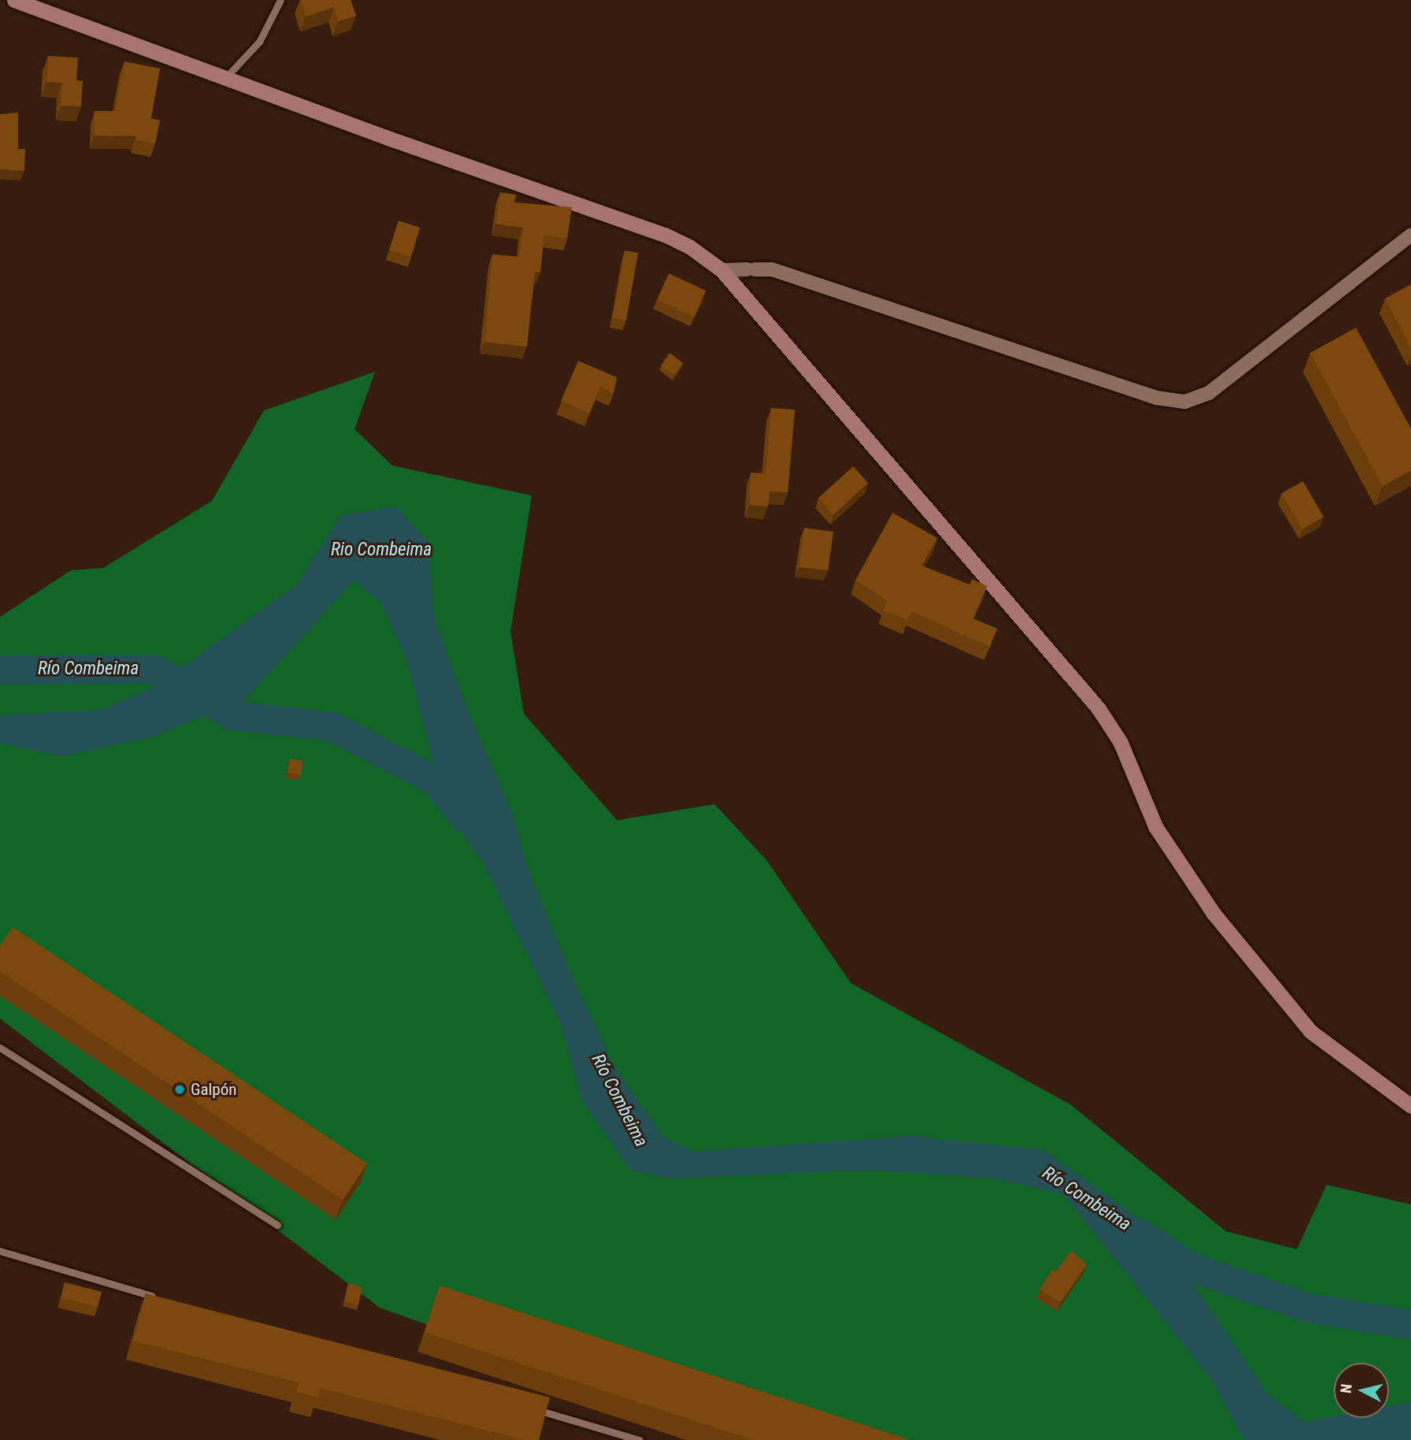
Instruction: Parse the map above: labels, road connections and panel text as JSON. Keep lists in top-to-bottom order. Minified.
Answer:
{"water":["Rio Combeima","Río Combeima"],"places":["Galpón"],"north":"left"}
